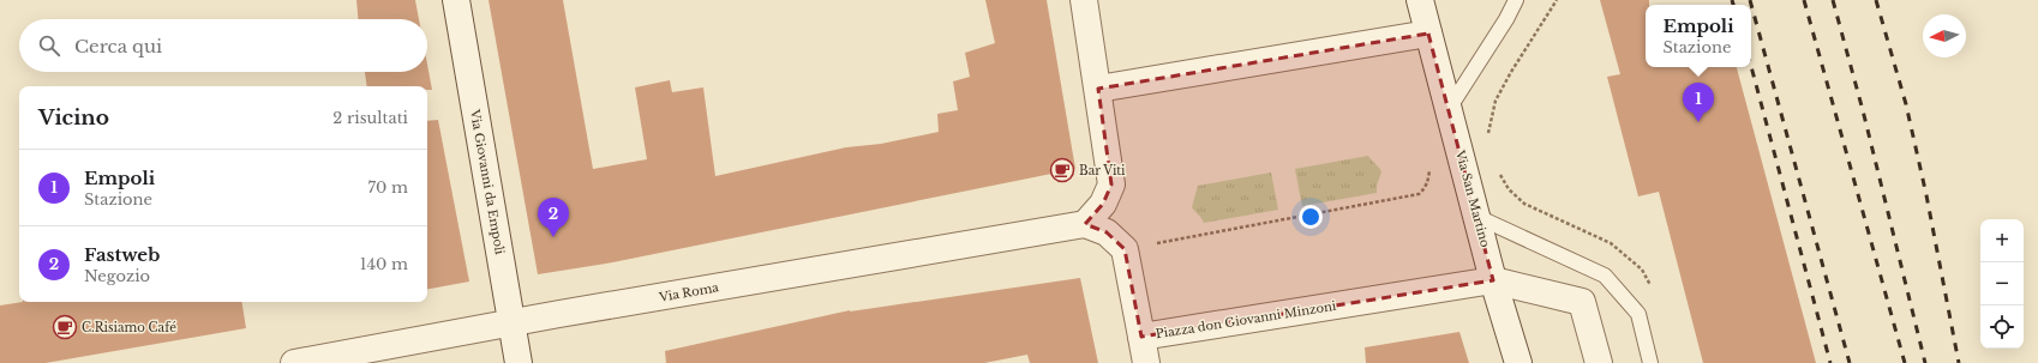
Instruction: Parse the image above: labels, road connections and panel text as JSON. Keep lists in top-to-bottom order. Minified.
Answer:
{"streets":{"street":["Via Giovanni da Empoli","Via San Martino","Via Roma","Piazza don Giovanni Minzoni"]},"crossings":[["Via Giovanni da Empoli","Via Roma"],["Via San Martino","Piazza don Giovanni Minzoni"],["Via Roma","Piazza don Giovanni Minzoni"]],"places":{"cafe":["Bar Viti","C.Risiamo Café"]},"north":"left","page":{"popup":["Empoli","Stazione"],"search":"Cerca qui","pins":["1","2"],"heading":["Vicino","2 risultati"],"list":[{"mark":"1","name":"Empoli","note":"Stazione","value":"70 m"},{"mark":"2","name":"Fastweb","note":"Negozio","value":"140 m"}],"map_buttons":["+","−"]}}
